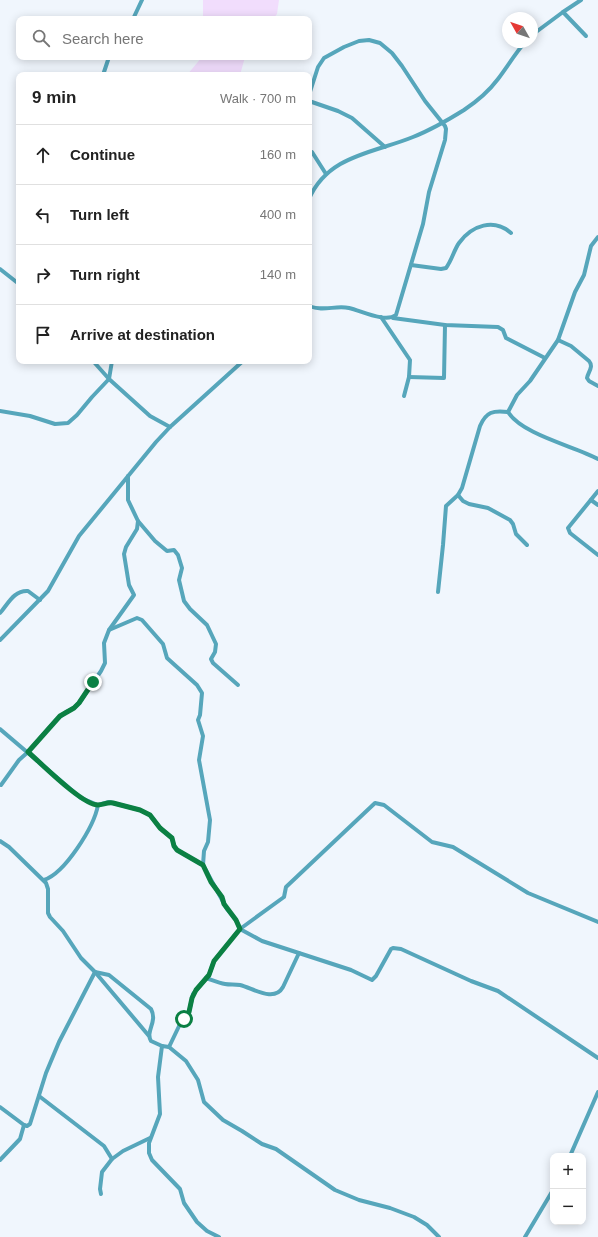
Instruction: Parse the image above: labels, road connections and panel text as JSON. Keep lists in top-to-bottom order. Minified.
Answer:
{"north":"top left","page":{"search":"Search here","heading":["9 min","Walk · 700 m"],"list":[["Continue","160 m"],["Turn left","400 m"],["Turn right","140 m"],"Arrive at destination"],"map_buttons":["+","−"]}}
